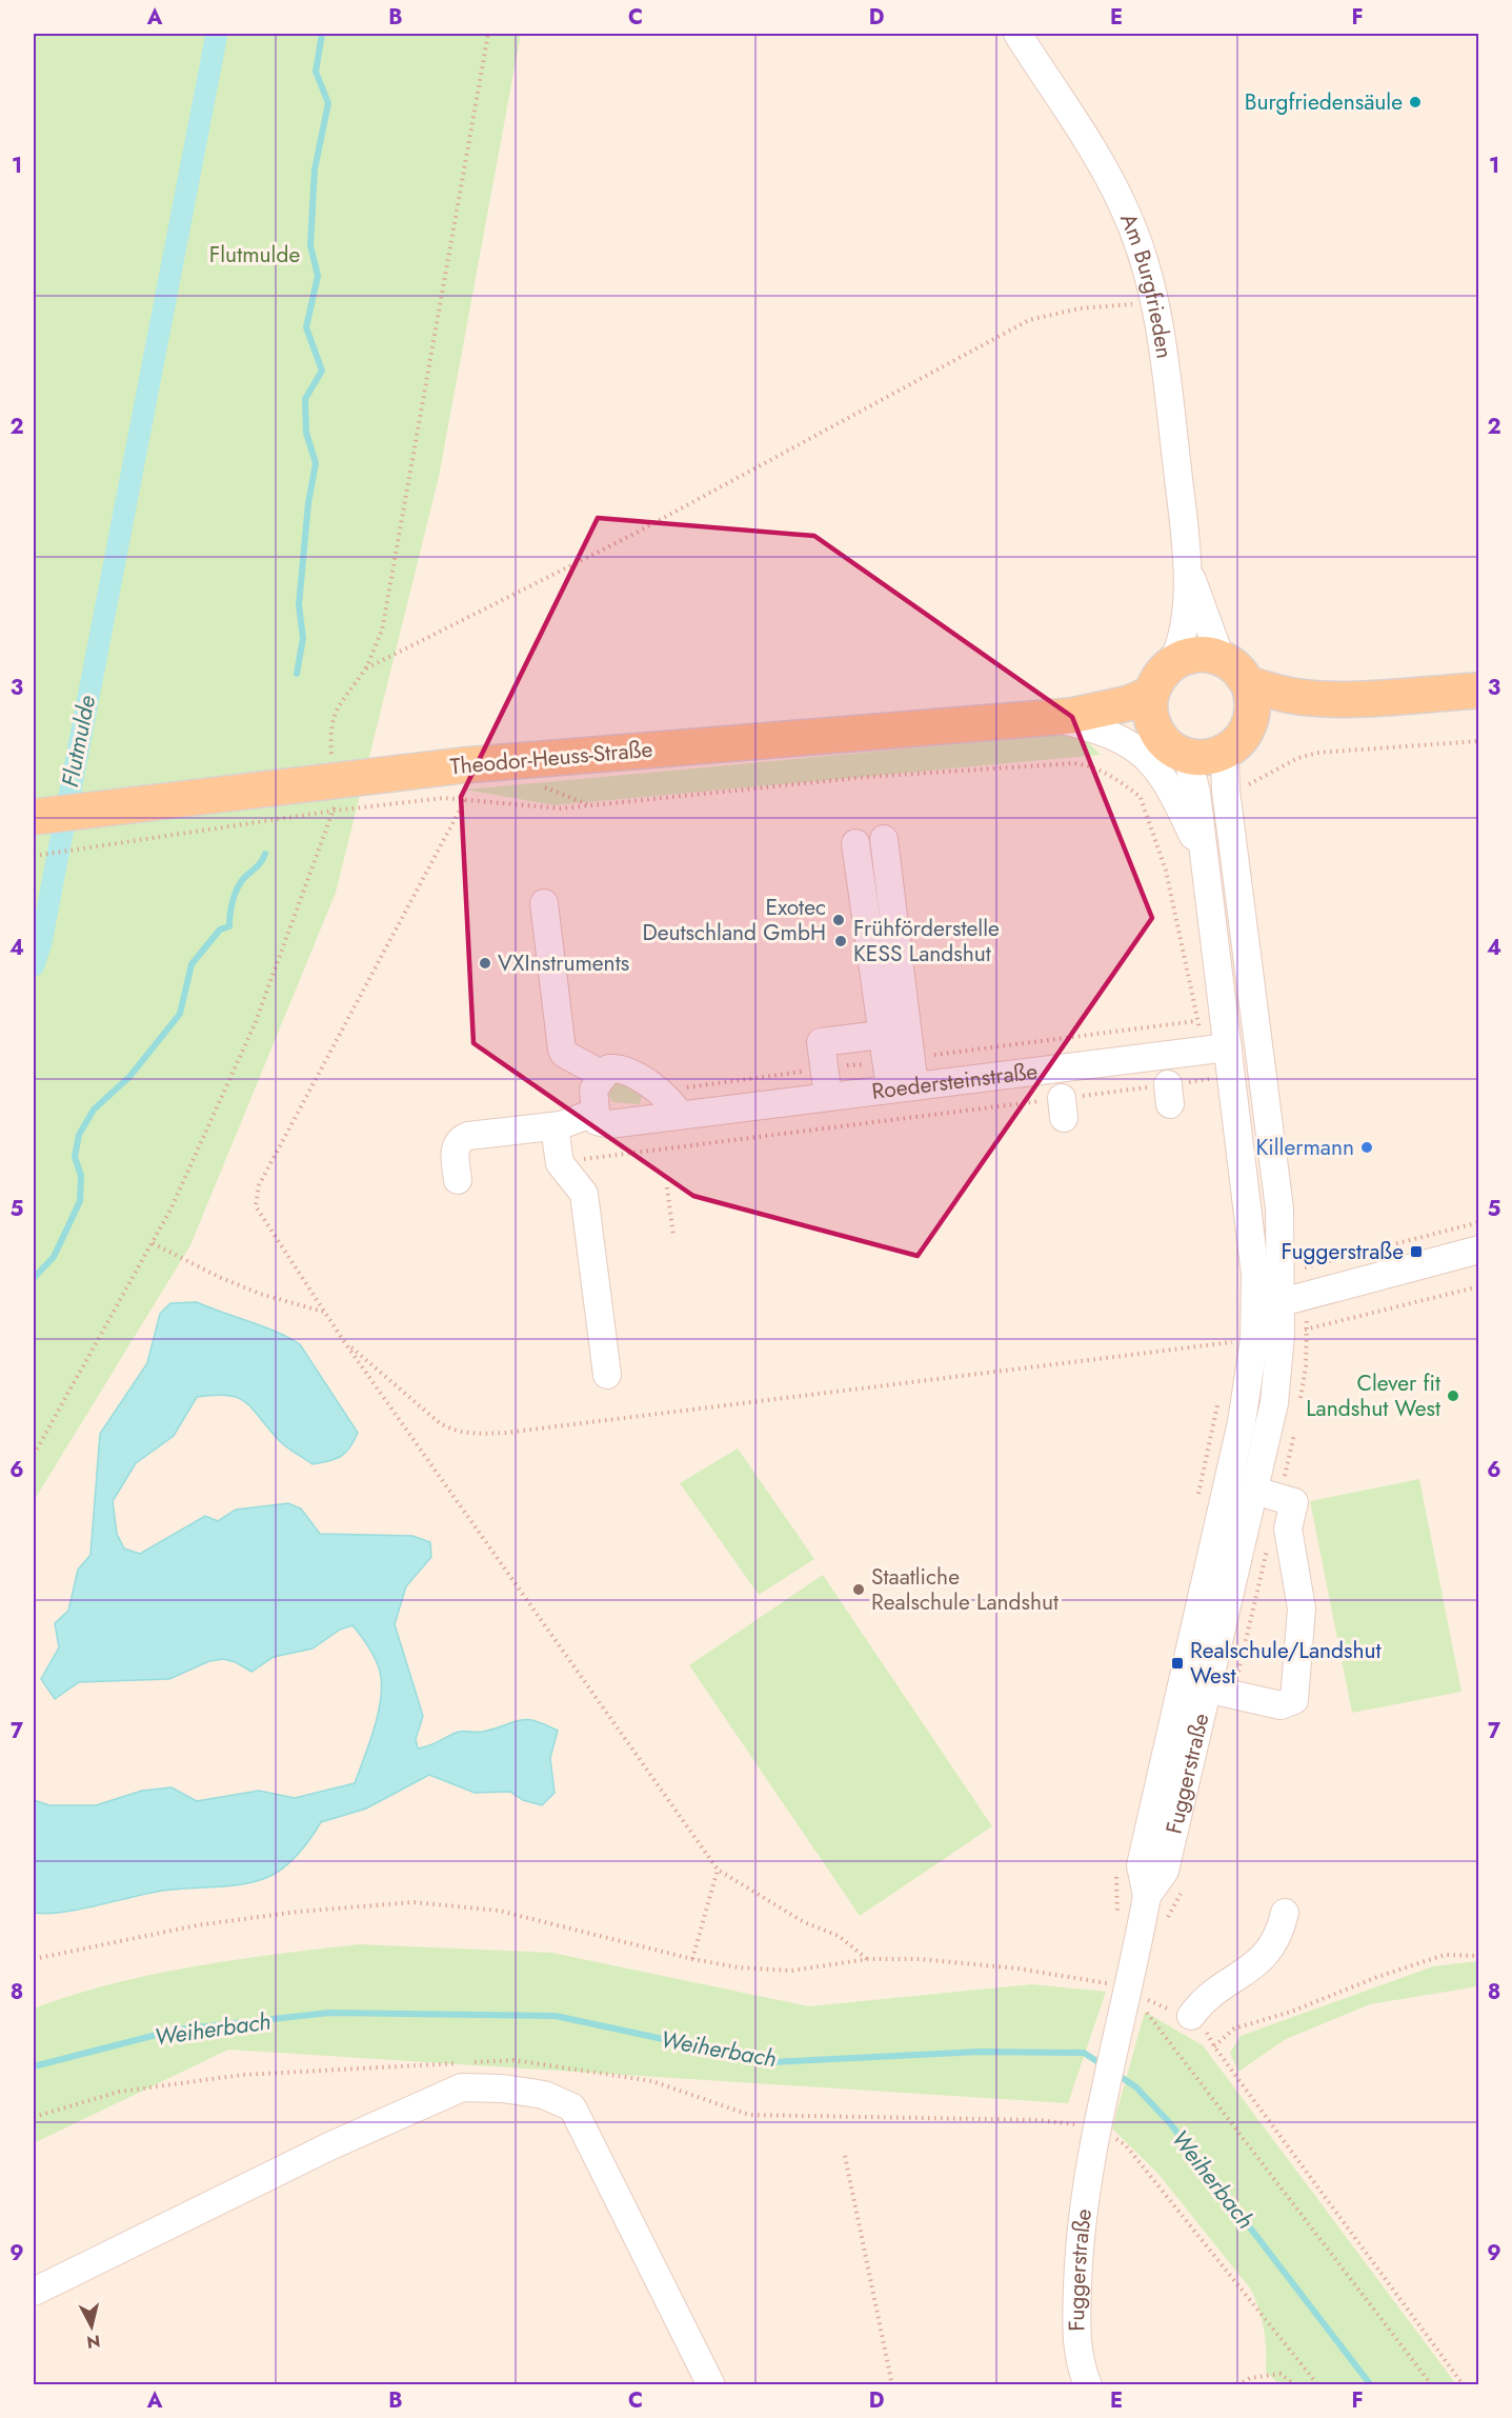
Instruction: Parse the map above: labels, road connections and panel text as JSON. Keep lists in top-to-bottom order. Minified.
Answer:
{"streets":{"main road":["Theodor-Heuss-Straße"],"street":["Am Burgfrieden","Roedersteinstraße","Fuggerstraße"]},"crossings":[["Am Burgfrieden","Theodor-Heuss-Straße"],["Am Burgfrieden","Fuggerstraße"],["Theodor-Heuss-Straße","Fuggerstraße"],["Roedersteinstraße","Fuggerstraße"]],"water":["Flutmulde","Weiherbach"],"parks":["Flutmulde"],"places":{"other":["Burgfriedensäule","Exotec Deutschland GmbH","Frühförderstelle KESS Landshut","VXInstruments","Killermann","Clever fit Landshut West","Staatliche Realschule Landshut"],"transit":["Fuggerstraße","Realschule/Landshut West"]},"north":"bottom","grid":{"columns":["A","B","C","D","E","F"],"rows":["1","2","3","4","5","6","7","8","9"]}}
